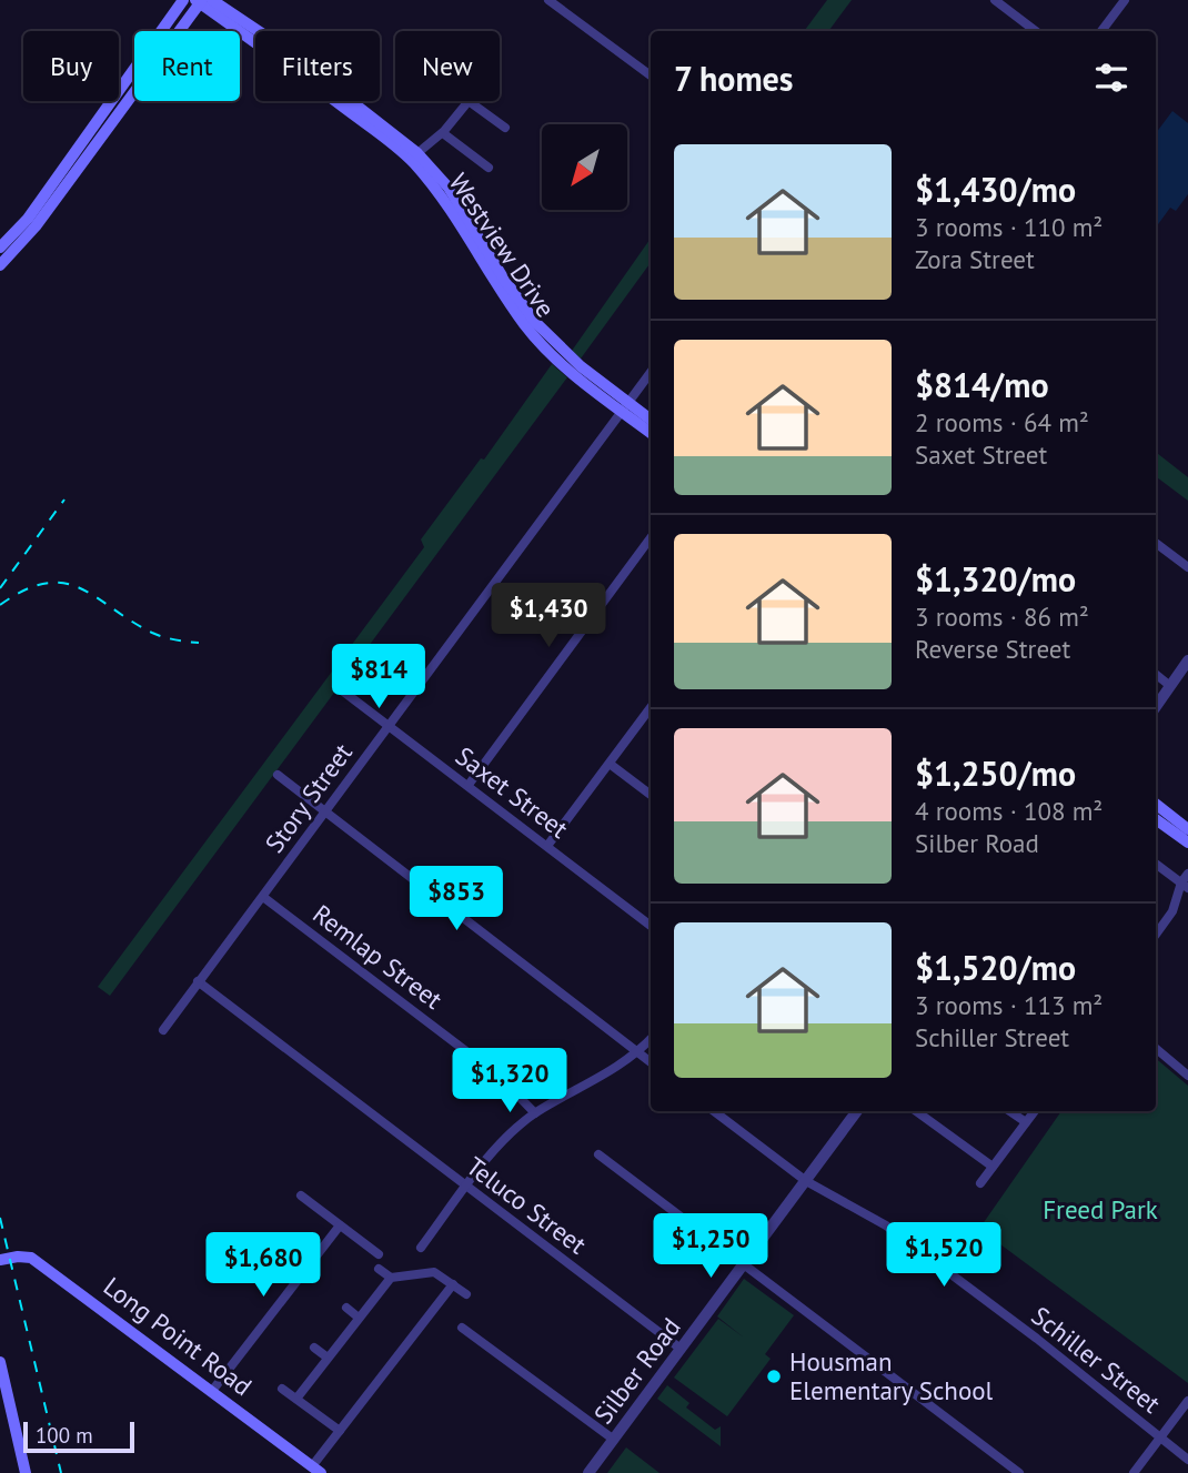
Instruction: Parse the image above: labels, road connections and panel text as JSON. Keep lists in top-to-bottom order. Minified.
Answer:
{"streets":{"main road":["Westview Drive","Long Point Road"],"street":["Saxet Street","Story Street","Remlap Street","Teluco Street","Schiller Street","Silber Road"]},"crossings":[["Westview Drive","Story Street"],["Saxet Street","Story Street"],["Story Street","Remlap Street"],["Story Street","Teluco Street"],["Teluco Street","Silber Road"],["Schiller Street","Silber Road"]],"parks":["Freed Park"],"places":["Housman Elementary School"],"scale_bar":"100 m","north":"bottom left","page":{"chip":["Buy","Rent","Filters","New"],"heading":"7 homes","list":[{"name":"$1,430/mo","note":"3 rooms · 110 m² · Zora Street"},{"name":"$814/mo","note":"2 rooms · 64 m² · Saxet Street"},{"name":"$1,320/mo","note":"3 rooms · 86 m² · Reverse Street"},{"name":"$1,250/mo","note":"4 rooms · 108 m² · Silber Road"},{"name":"$1,520/mo","note":"3 rooms · 113 m² · Schiller Street"}],"price":["$1,430","$814","$853","$1,320","$1,250","$1,520","$1,680"],"scale":"100 m"}}
